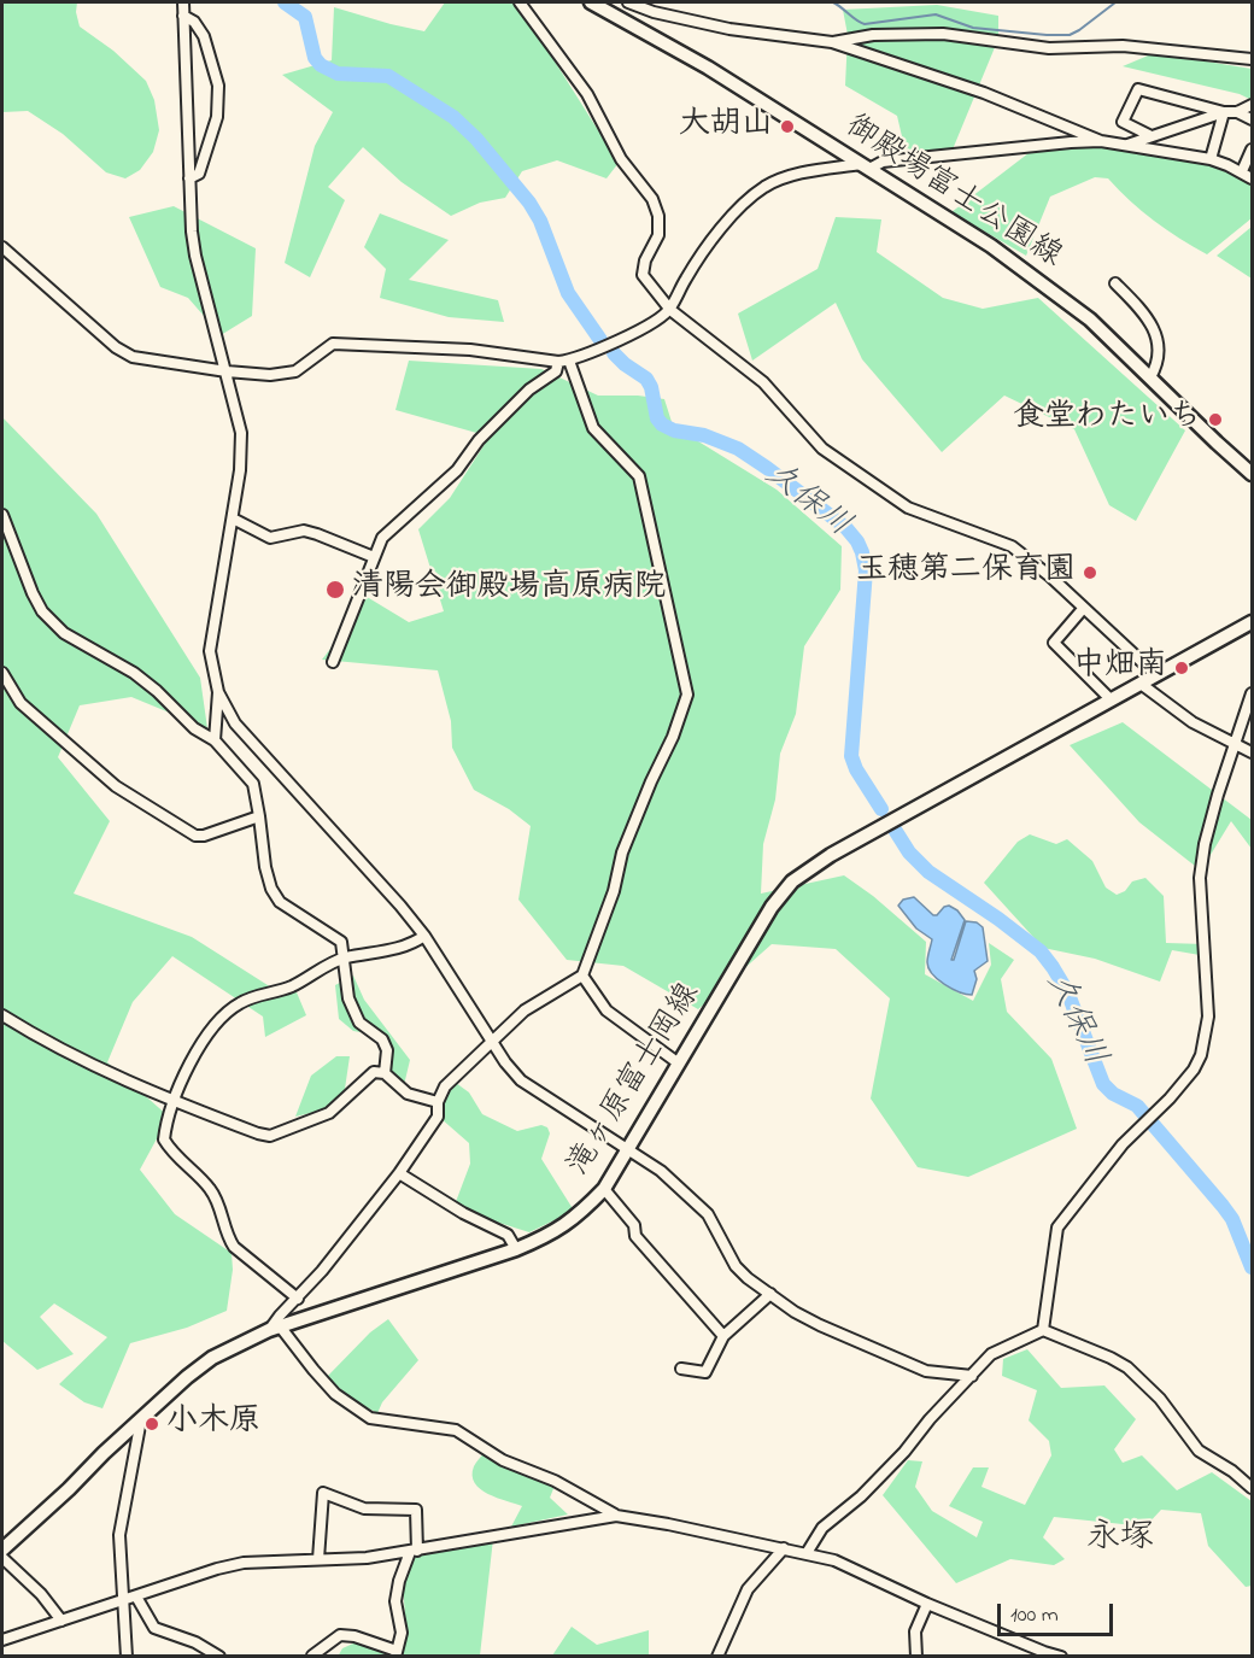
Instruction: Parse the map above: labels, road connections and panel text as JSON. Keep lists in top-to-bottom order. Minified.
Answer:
{"streets":{"main road":["御殿場富士公園線","滝ヶ原富士岡線"]},"districts":["永塚"],"water":["久保川"],"places":["大胡山","食堂わたいち","玉穂第二保育園","清陽会御殿場高原病院","中畑南","小木原"],"scale_bar":"100 m"}
